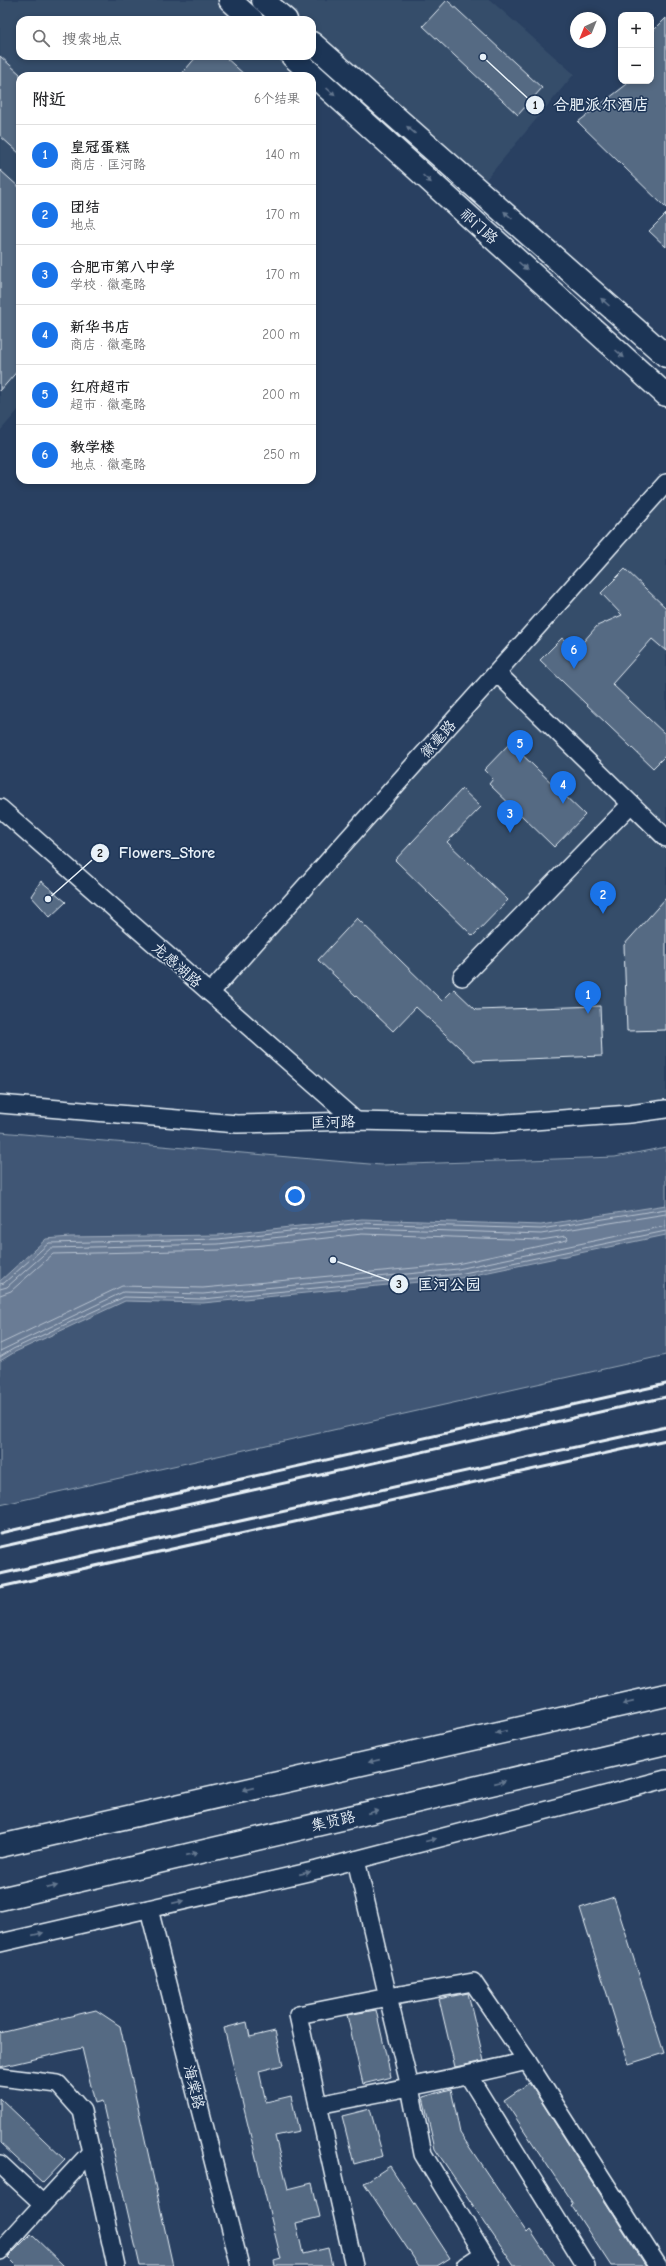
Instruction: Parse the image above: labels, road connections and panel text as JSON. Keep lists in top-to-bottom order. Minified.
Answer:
{"streets":{"main road":["祁门路","集贤路"],"street":["徽毫路","龙感湖路","匡河路","海棠路"]},"crossings":[["徽毫路","龙感湖路"],["龙感湖路","匡河路"]],"places":["合肥派尔酒店","Flowers_Store","匡河公园"],"north":"bottom left","page":{"map_buttons":["+","−"],"search":"搜索地点","heading":["附近","6个结果"],"list":[{"mark":"1","name":"皇冠蛋糕","note":"商店 · 匡河路","value":"140 m"},{"mark":"2","name":"团结","note":"地点","value":"170 m"},{"mark":"3","name":"合肥市第八中学","note":"学校 · 徽毫路","value":"170 m"},{"mark":"4","name":"新华书店","note":"商店 · 徽毫路","value":"200 m"},{"mark":"5","name":"红府超市","note":"超市 · 徽毫路","value":"200 m"},{"mark":"6","name":"教学楼","note":"地点 · 徽毫路","value":"250 m"}],"pins":["6","5","4","3","2","1"]}}
